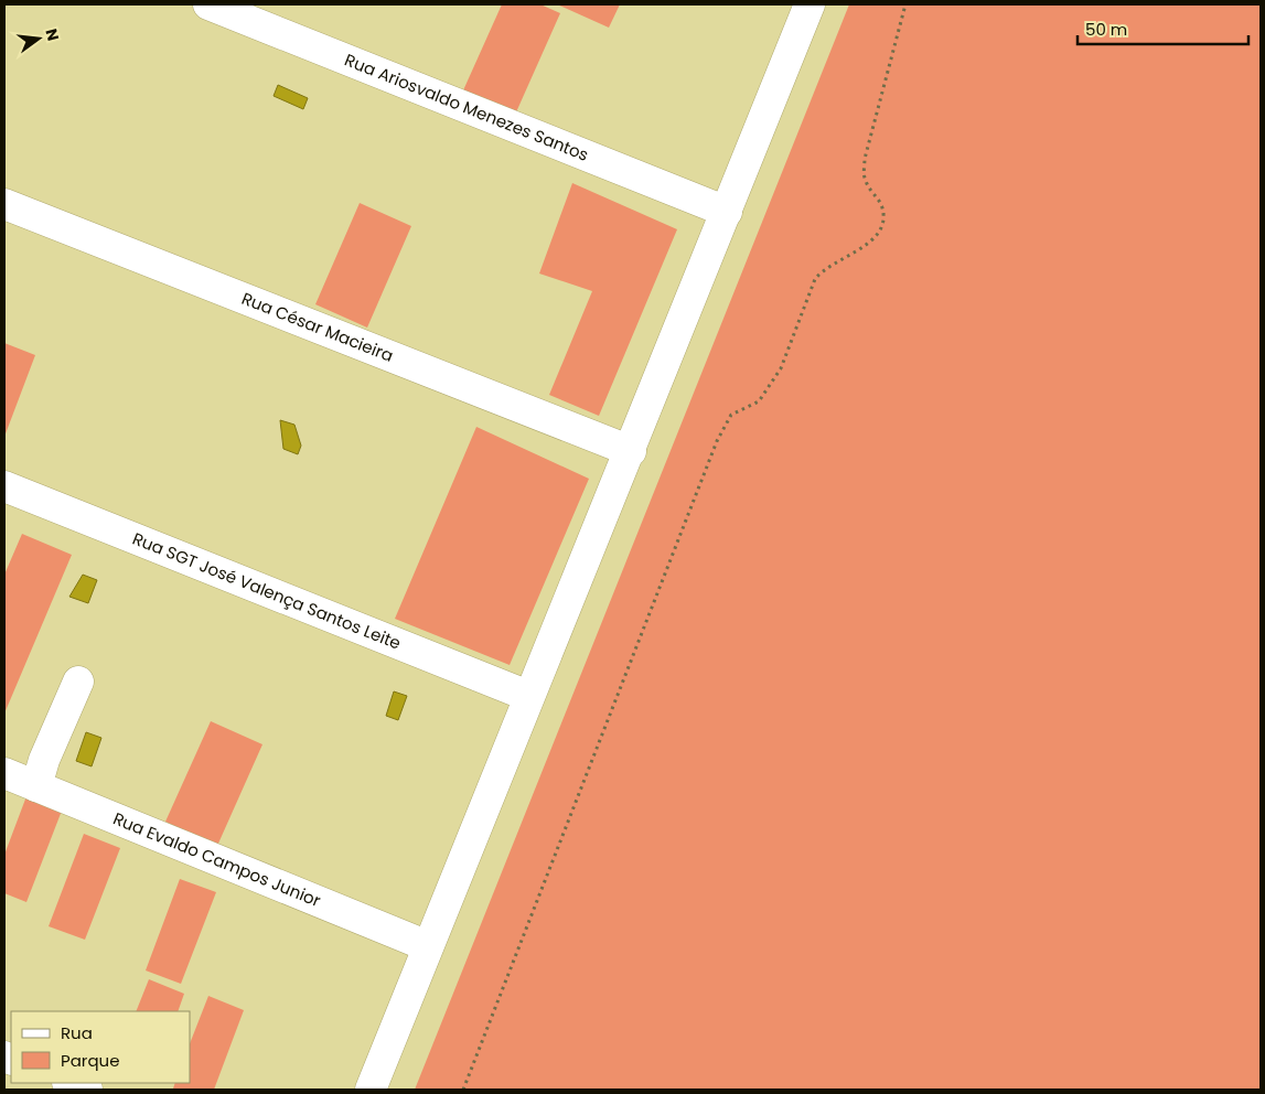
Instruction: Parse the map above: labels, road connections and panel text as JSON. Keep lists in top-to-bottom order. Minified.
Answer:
{"streets":{"street":["Rua Ariosvaldo Menezes Santos","Rua César Macieira","Rua SGT José Valença Santos Leite","Rua Evaldo Campos Junior"]},"legend":["Rua","Parque"],"scale_bar":"50 m","north":"right"}
